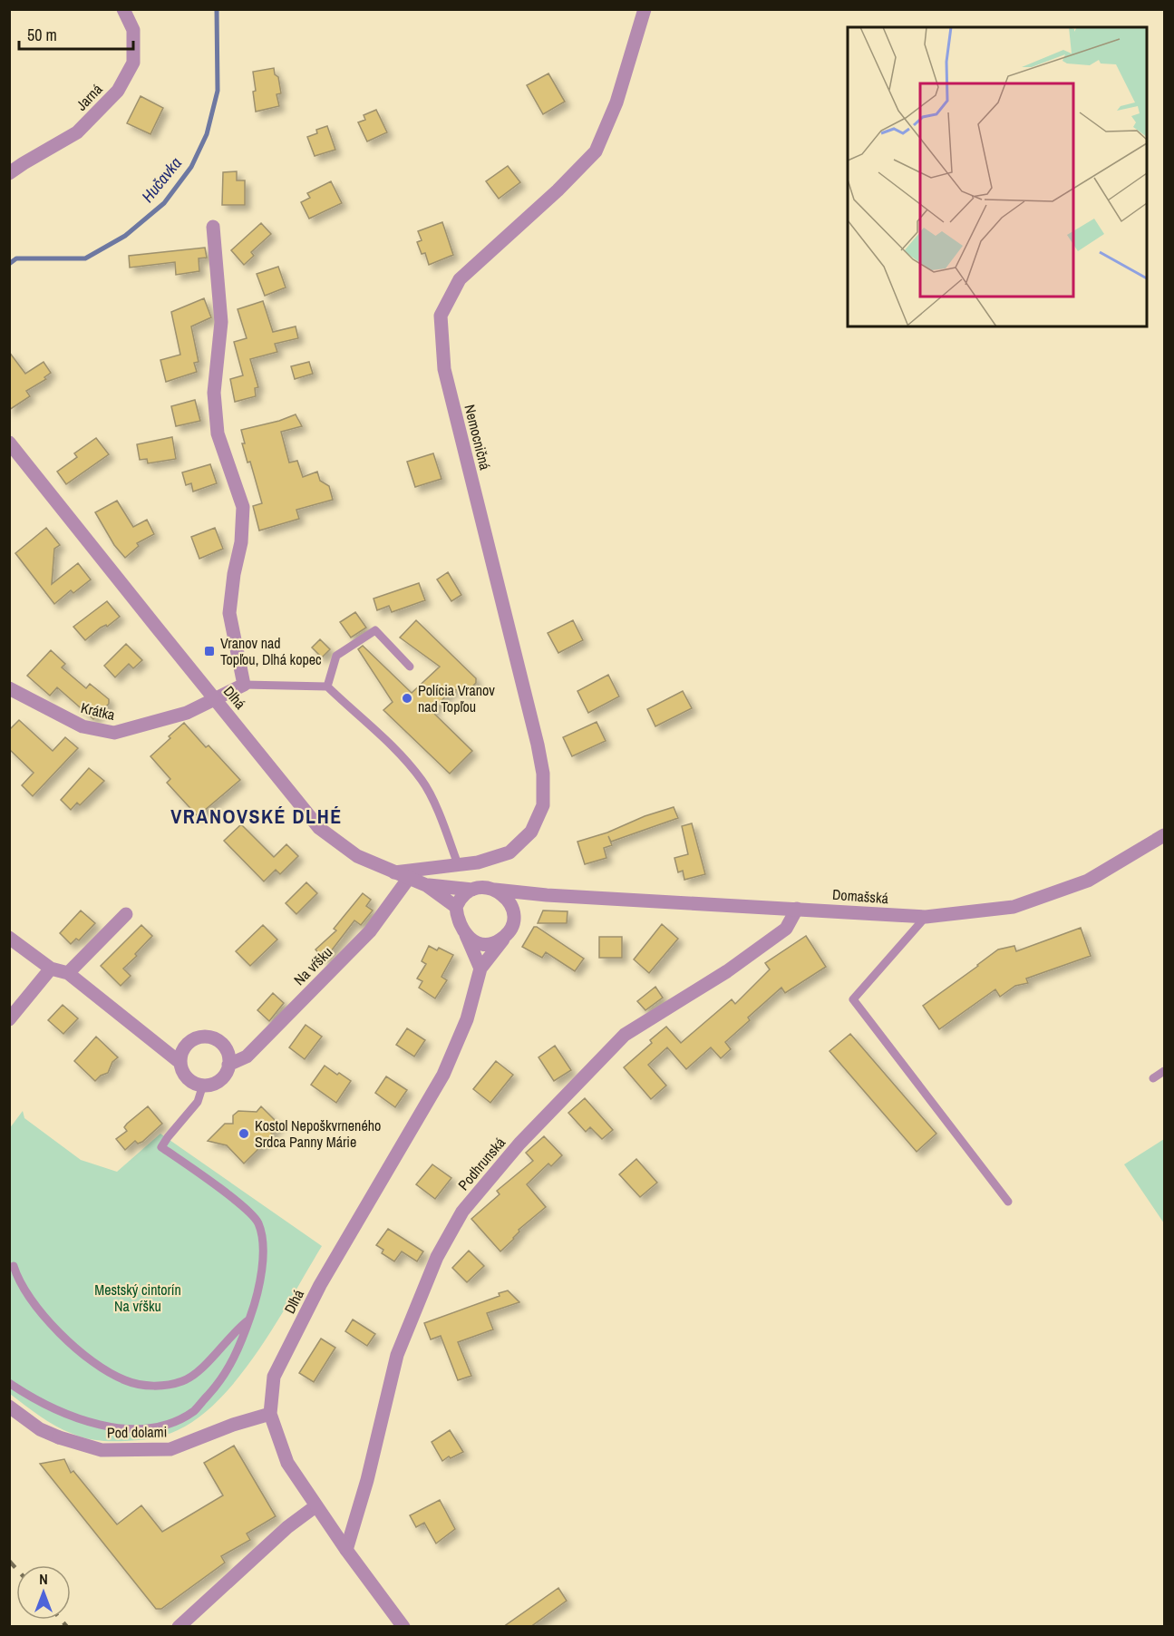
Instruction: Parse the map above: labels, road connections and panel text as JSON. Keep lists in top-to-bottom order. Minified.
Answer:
{"streets":{"street":["Jarná","Nemocničná","Dlhá","Krátka","Domašská","Na vŕšku","Podhrunská","Pod dolami"]},"crossings":[["Nemocničná","Dlhá"],["Dlhá","Krátka"],["Dlhá","Na vŕšku"],["Dlhá","Podhrunská"],["Dlhá","Pod dolami"],["Domašská","Podhrunská"]],"districts":["VRANOVSKÉ DLHÉ"],"water":["Hučavka"],"parks":["Mestský cintorín Na vŕšku"],"places":{"transit":["Vranov nad Topľou, Dlhá kopec"],"other":["Polícia Vranov nad Topľou","Kostol Nepoškvrneného Srdca Panny Márie"]},"scale_bar":"50 m","north":"top"}
